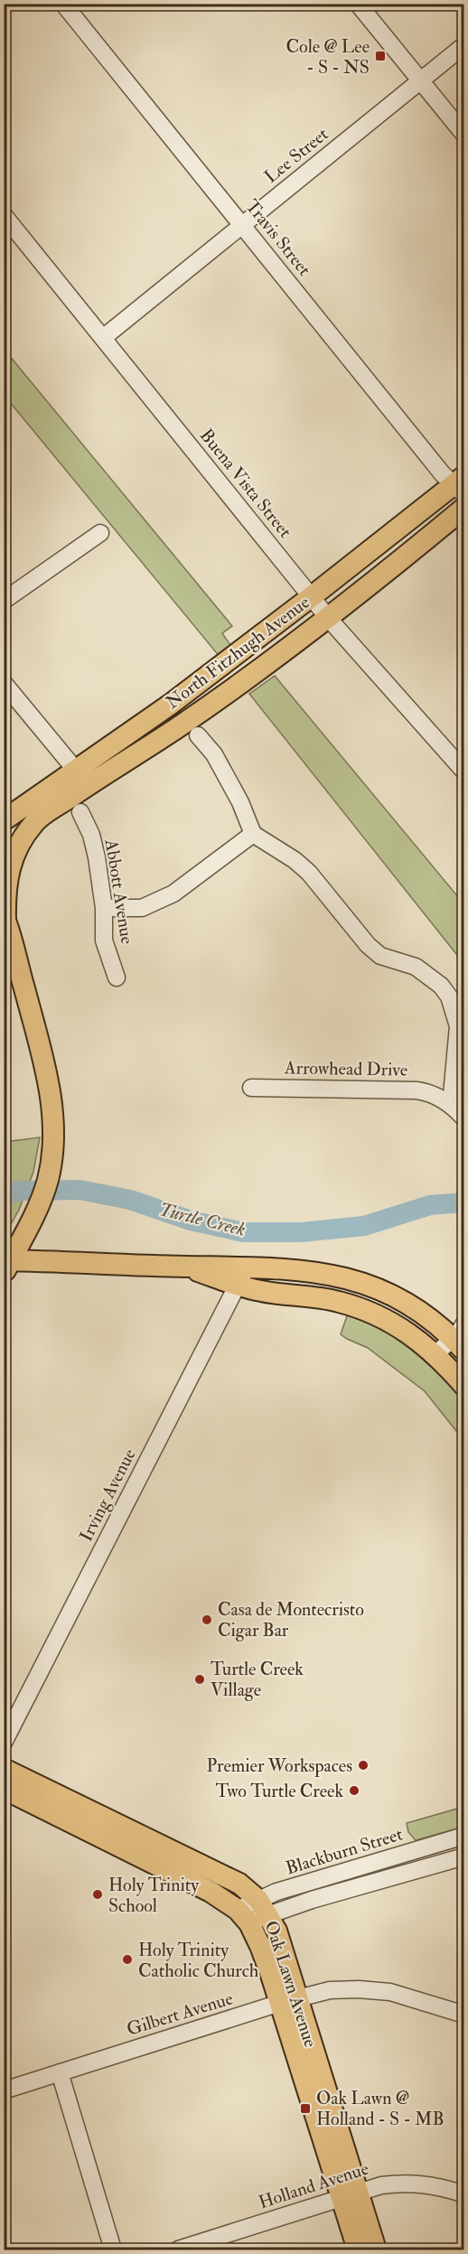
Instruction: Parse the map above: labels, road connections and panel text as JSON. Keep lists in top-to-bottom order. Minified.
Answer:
{"streets":{"main road":["North Fitzhugh Avenue","Oak Lawn Avenue"],"street":["Lee Street","Travis Street","Buena Vista Street","Abbott Avenue","Arrowhead Drive","Irving Avenue","Blackburn Street","Gilbert Avenue","Holland Avenue"]},"crossings":[["Lee Street","Travis Street"],["Lee Street","Buena Vista Street"],["Travis Street","North Fitzhugh Avenue"],["Buena Vista Street","North Fitzhugh Avenue"],["Blackburn Street","Oak Lawn Avenue"],["Oak Lawn Avenue","Gilbert Avenue"],["Oak Lawn Avenue","Holland Avenue"]],"water":["Turtle Creek"],"places":{"transit":["Cole @ Lee - S - NS","Oak Lawn @ Holland - S - MB"],"other":["Casa de Montecristo Cigar Bar","Turtle Creek Village","Premier Workspaces","Two Turtle Creek","Holy Trinity School","Holy Trinity Catholic Church"]}}
